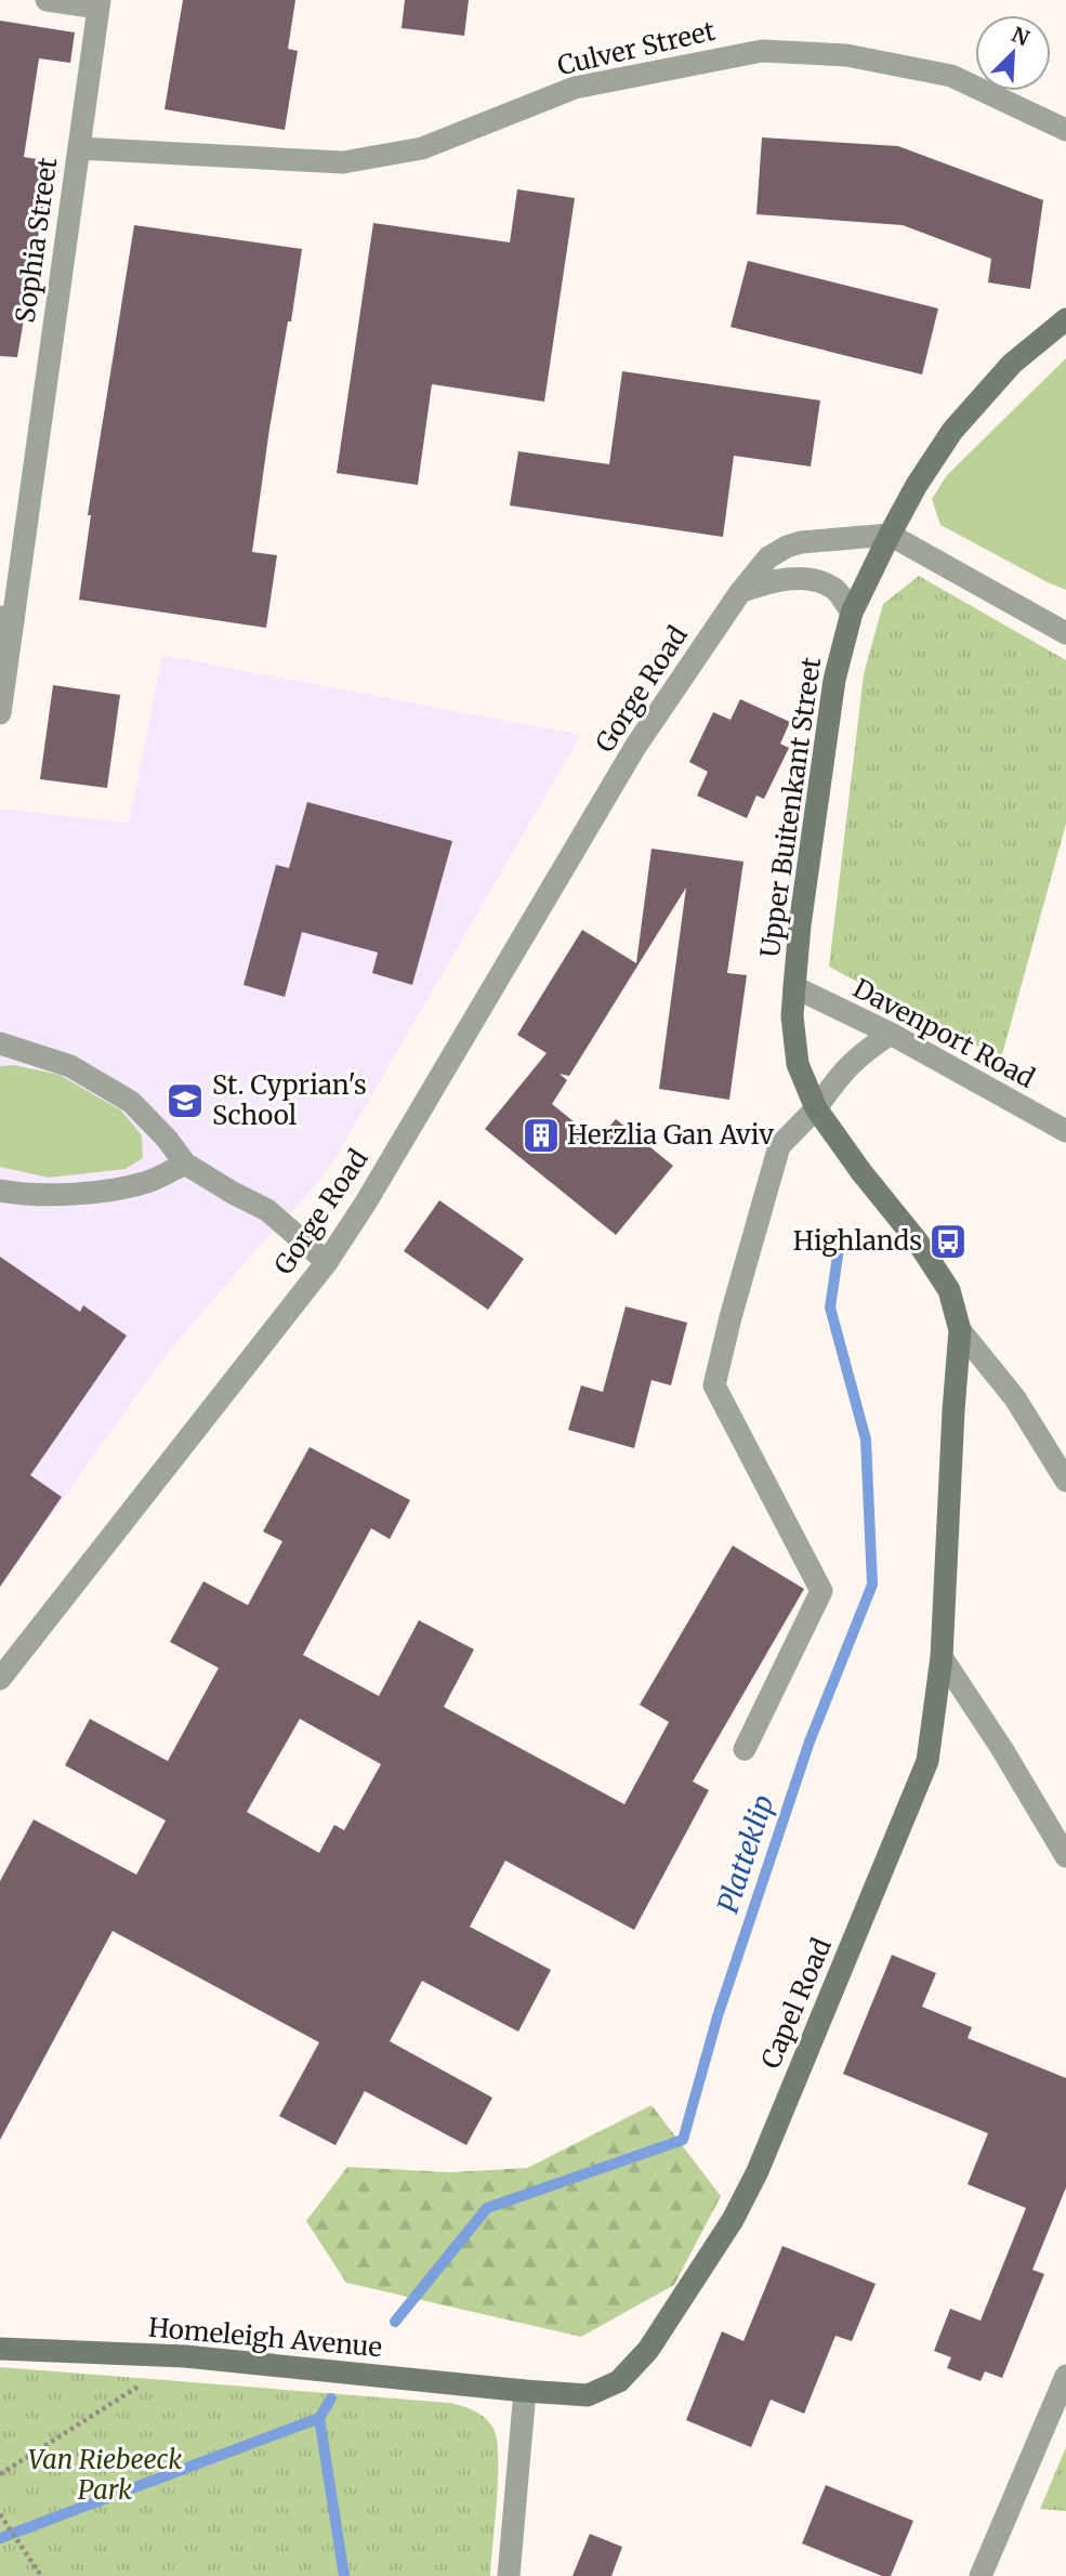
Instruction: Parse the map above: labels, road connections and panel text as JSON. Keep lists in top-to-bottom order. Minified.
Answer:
{"streets":{"street":["Culver Street","Sophia Street","Gorge Road","Upper Buitenkant Street","Davenport Road","Capel Road","Homeleigh Avenue"]},"crossings":[["Culver Street","Sophia Street"],["Gorge Road","Upper Buitenkant Street"],["Upper Buitenkant Street","Davenport Road"],["Upper Buitenkant Street","Capel Road"],["Capel Road","Homeleigh Avenue"]],"water":["Platteklip"],"parks":["Van Riebeeck Park"],"places":{"school or university":["St. Cyprian's School"],"building":["Herzlia Gan Aviv"],"bus stop":["Highlands"]},"north":"top right"}
